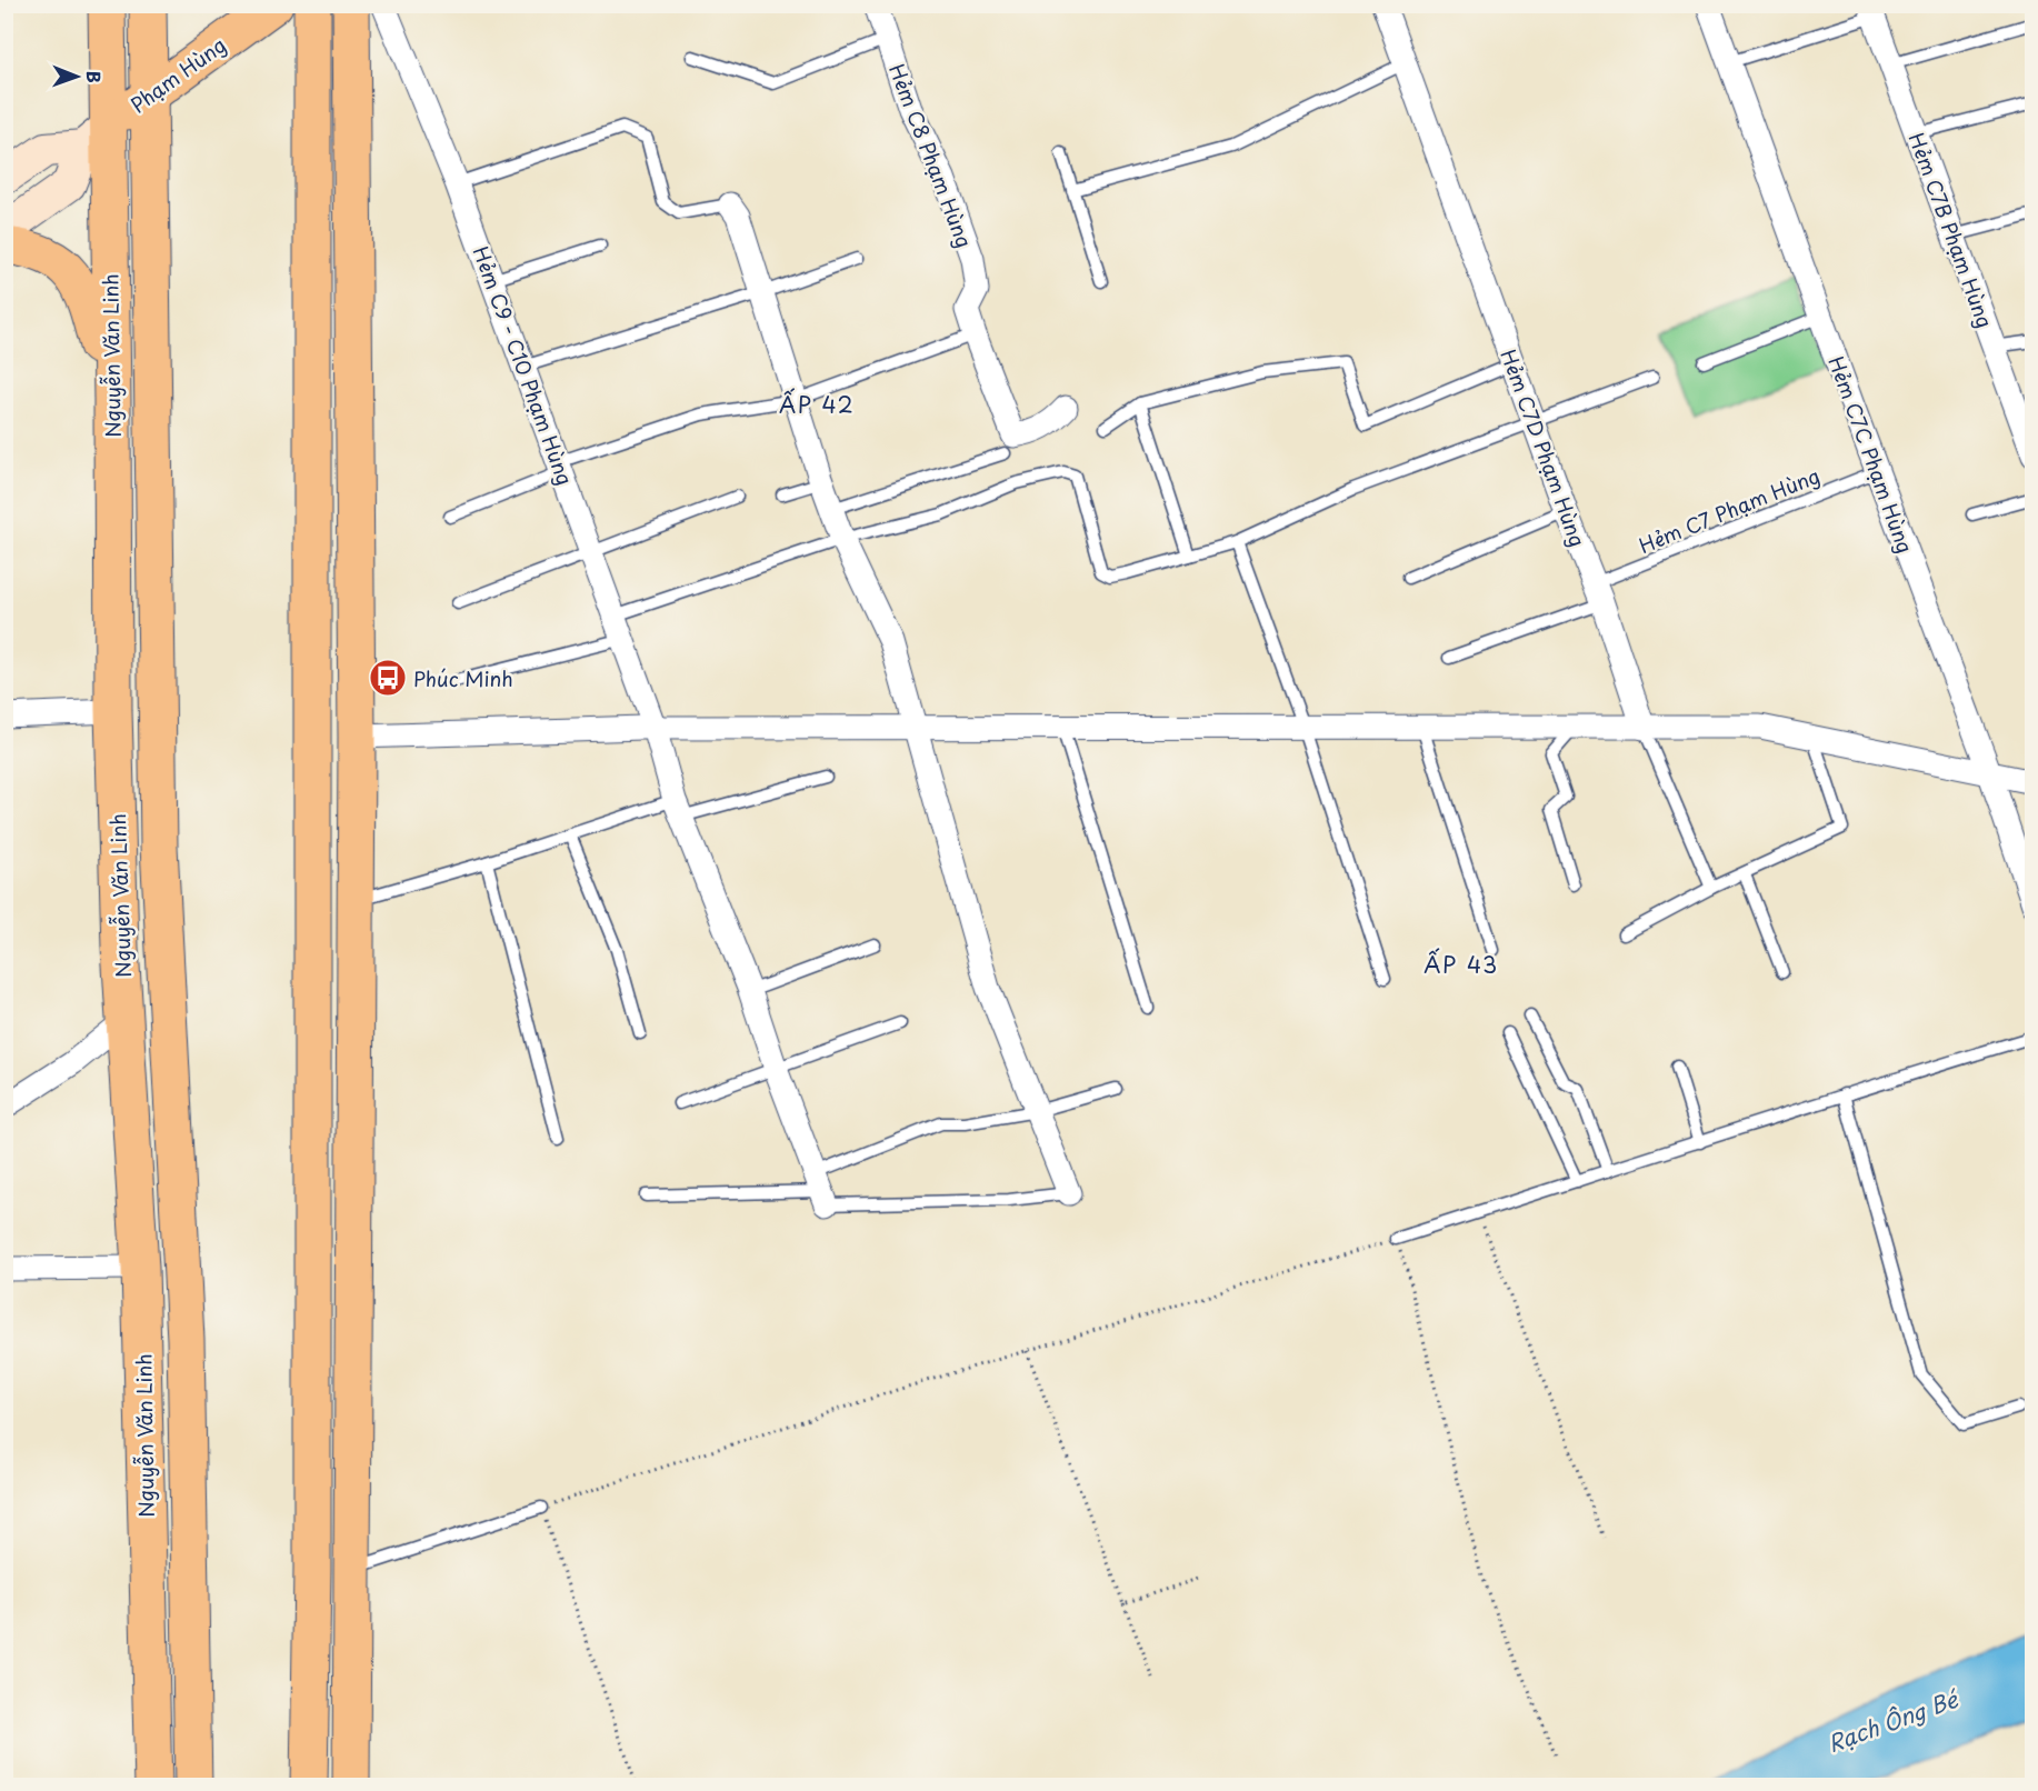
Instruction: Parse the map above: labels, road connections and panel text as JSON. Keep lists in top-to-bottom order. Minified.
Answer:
{"streets":{"main road":["Phạm Hùng","Nguyễn Văn Linh"],"street":["Hẻm C8 Phạm Hùng","Hẻm C7B Phạm Hùng","Hẻm C9 - C10 Phạm Hùng","Hẻm C7D Phạm Hùng","Hẻm C7C Phạm Hùng"],"lane":["Hẻm C7 Phạm Hùng"]},"crossings":[["Phạm Hùng","Nguyễn Văn Linh"],["Hẻm C7D Phạm Hùng","Hẻm C7 Phạm Hùng"],["Hẻm C7C Phạm Hùng","Hẻm C7 Phạm Hùng"]],"districts":["ẤP 42","ẤP 43"],"water":["Rạch Ông Bé"],"places":{"bus stop":["Phúc Minh"]},"north":"right"}
